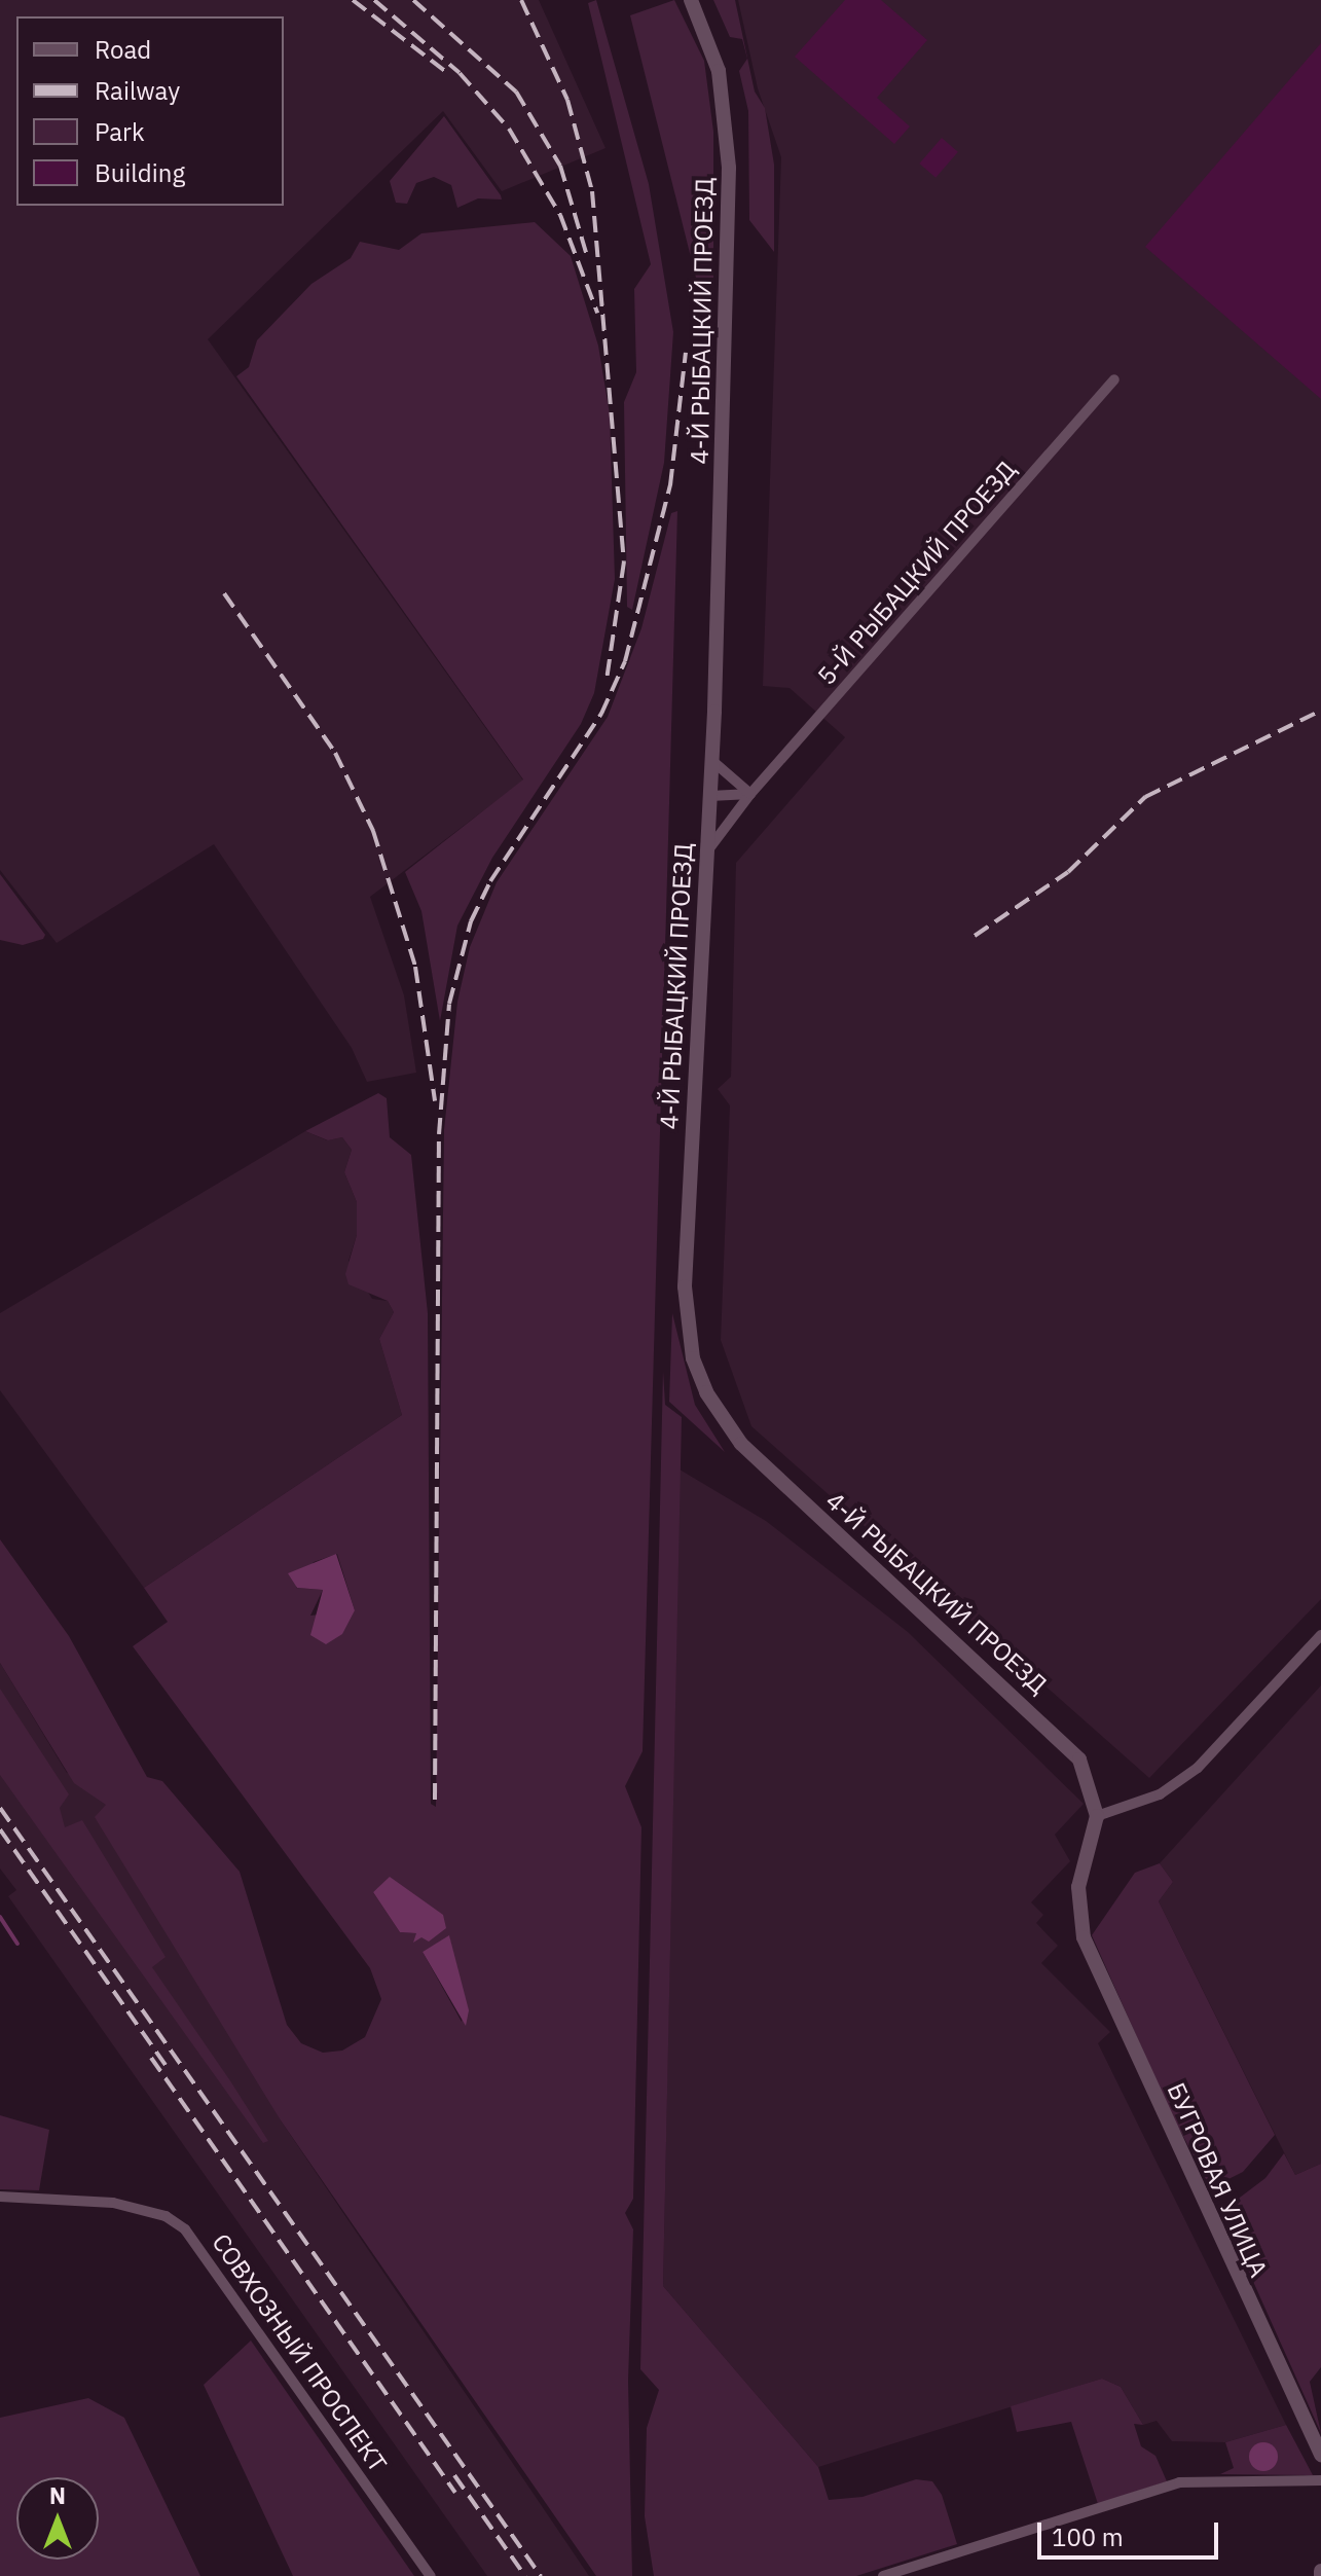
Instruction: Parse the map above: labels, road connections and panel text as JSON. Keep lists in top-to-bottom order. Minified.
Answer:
{"streets":{"street":["4-Й РЫБАЦКИЙ ПРОЕЗД","5-Й РЫБАЦКИЙ ПРОЕЗД","БУГРОВАЯ УЛИЦА","СОВХОЗНЫЙ ПРОСПЕКТ"]},"crossings":[["4-Й РЫБАЦКИЙ ПРОЕЗД","5-Й РЫБАЦКИЙ ПРОЕЗД"],["4-Й РЫБАЦКИЙ ПРОЕЗД","БУГРОВАЯ УЛИЦА"]],"legend":["Road","Railway","Park","Building"],"scale_bar":"100 m","north":"top"}
